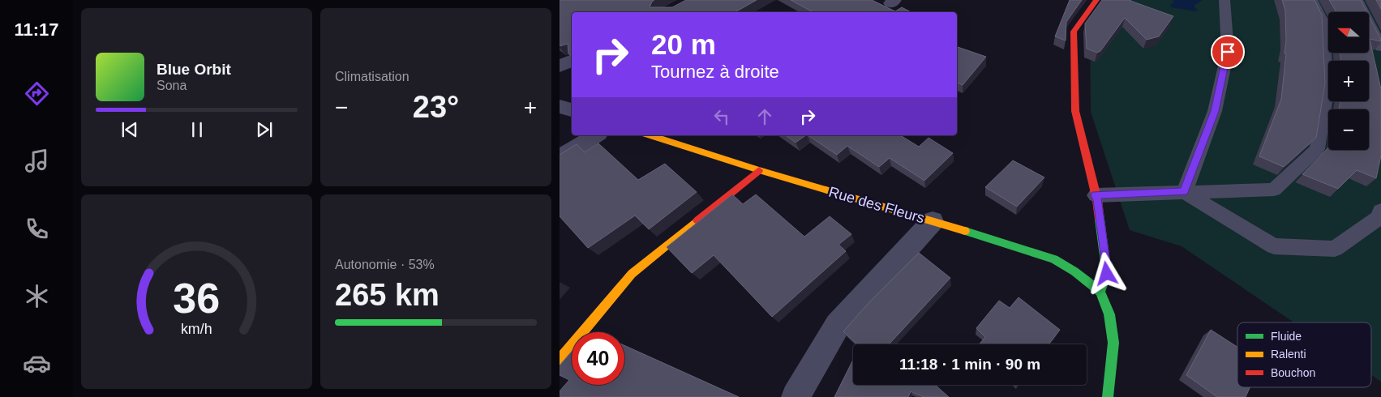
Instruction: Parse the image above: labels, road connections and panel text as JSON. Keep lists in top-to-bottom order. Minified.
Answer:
{"streets":{"street":["Rue des Fleurs"]},"legend":["Fluide","Ralenti","Bouchon"],"north":"left","page":{"tabs":"11:17","tile":["Climatisation",["Autonomie · 53%","265 km"]],"map_buttons":["+","−"],"turn":["20 m","Tournez à droite"],"song":["Blue Orbit","Sona"],"heat":["−","23°","+"],"limit":"40","trip":"11:18 · 1 min · 90 m","gauge":["36","km/h"]}}
